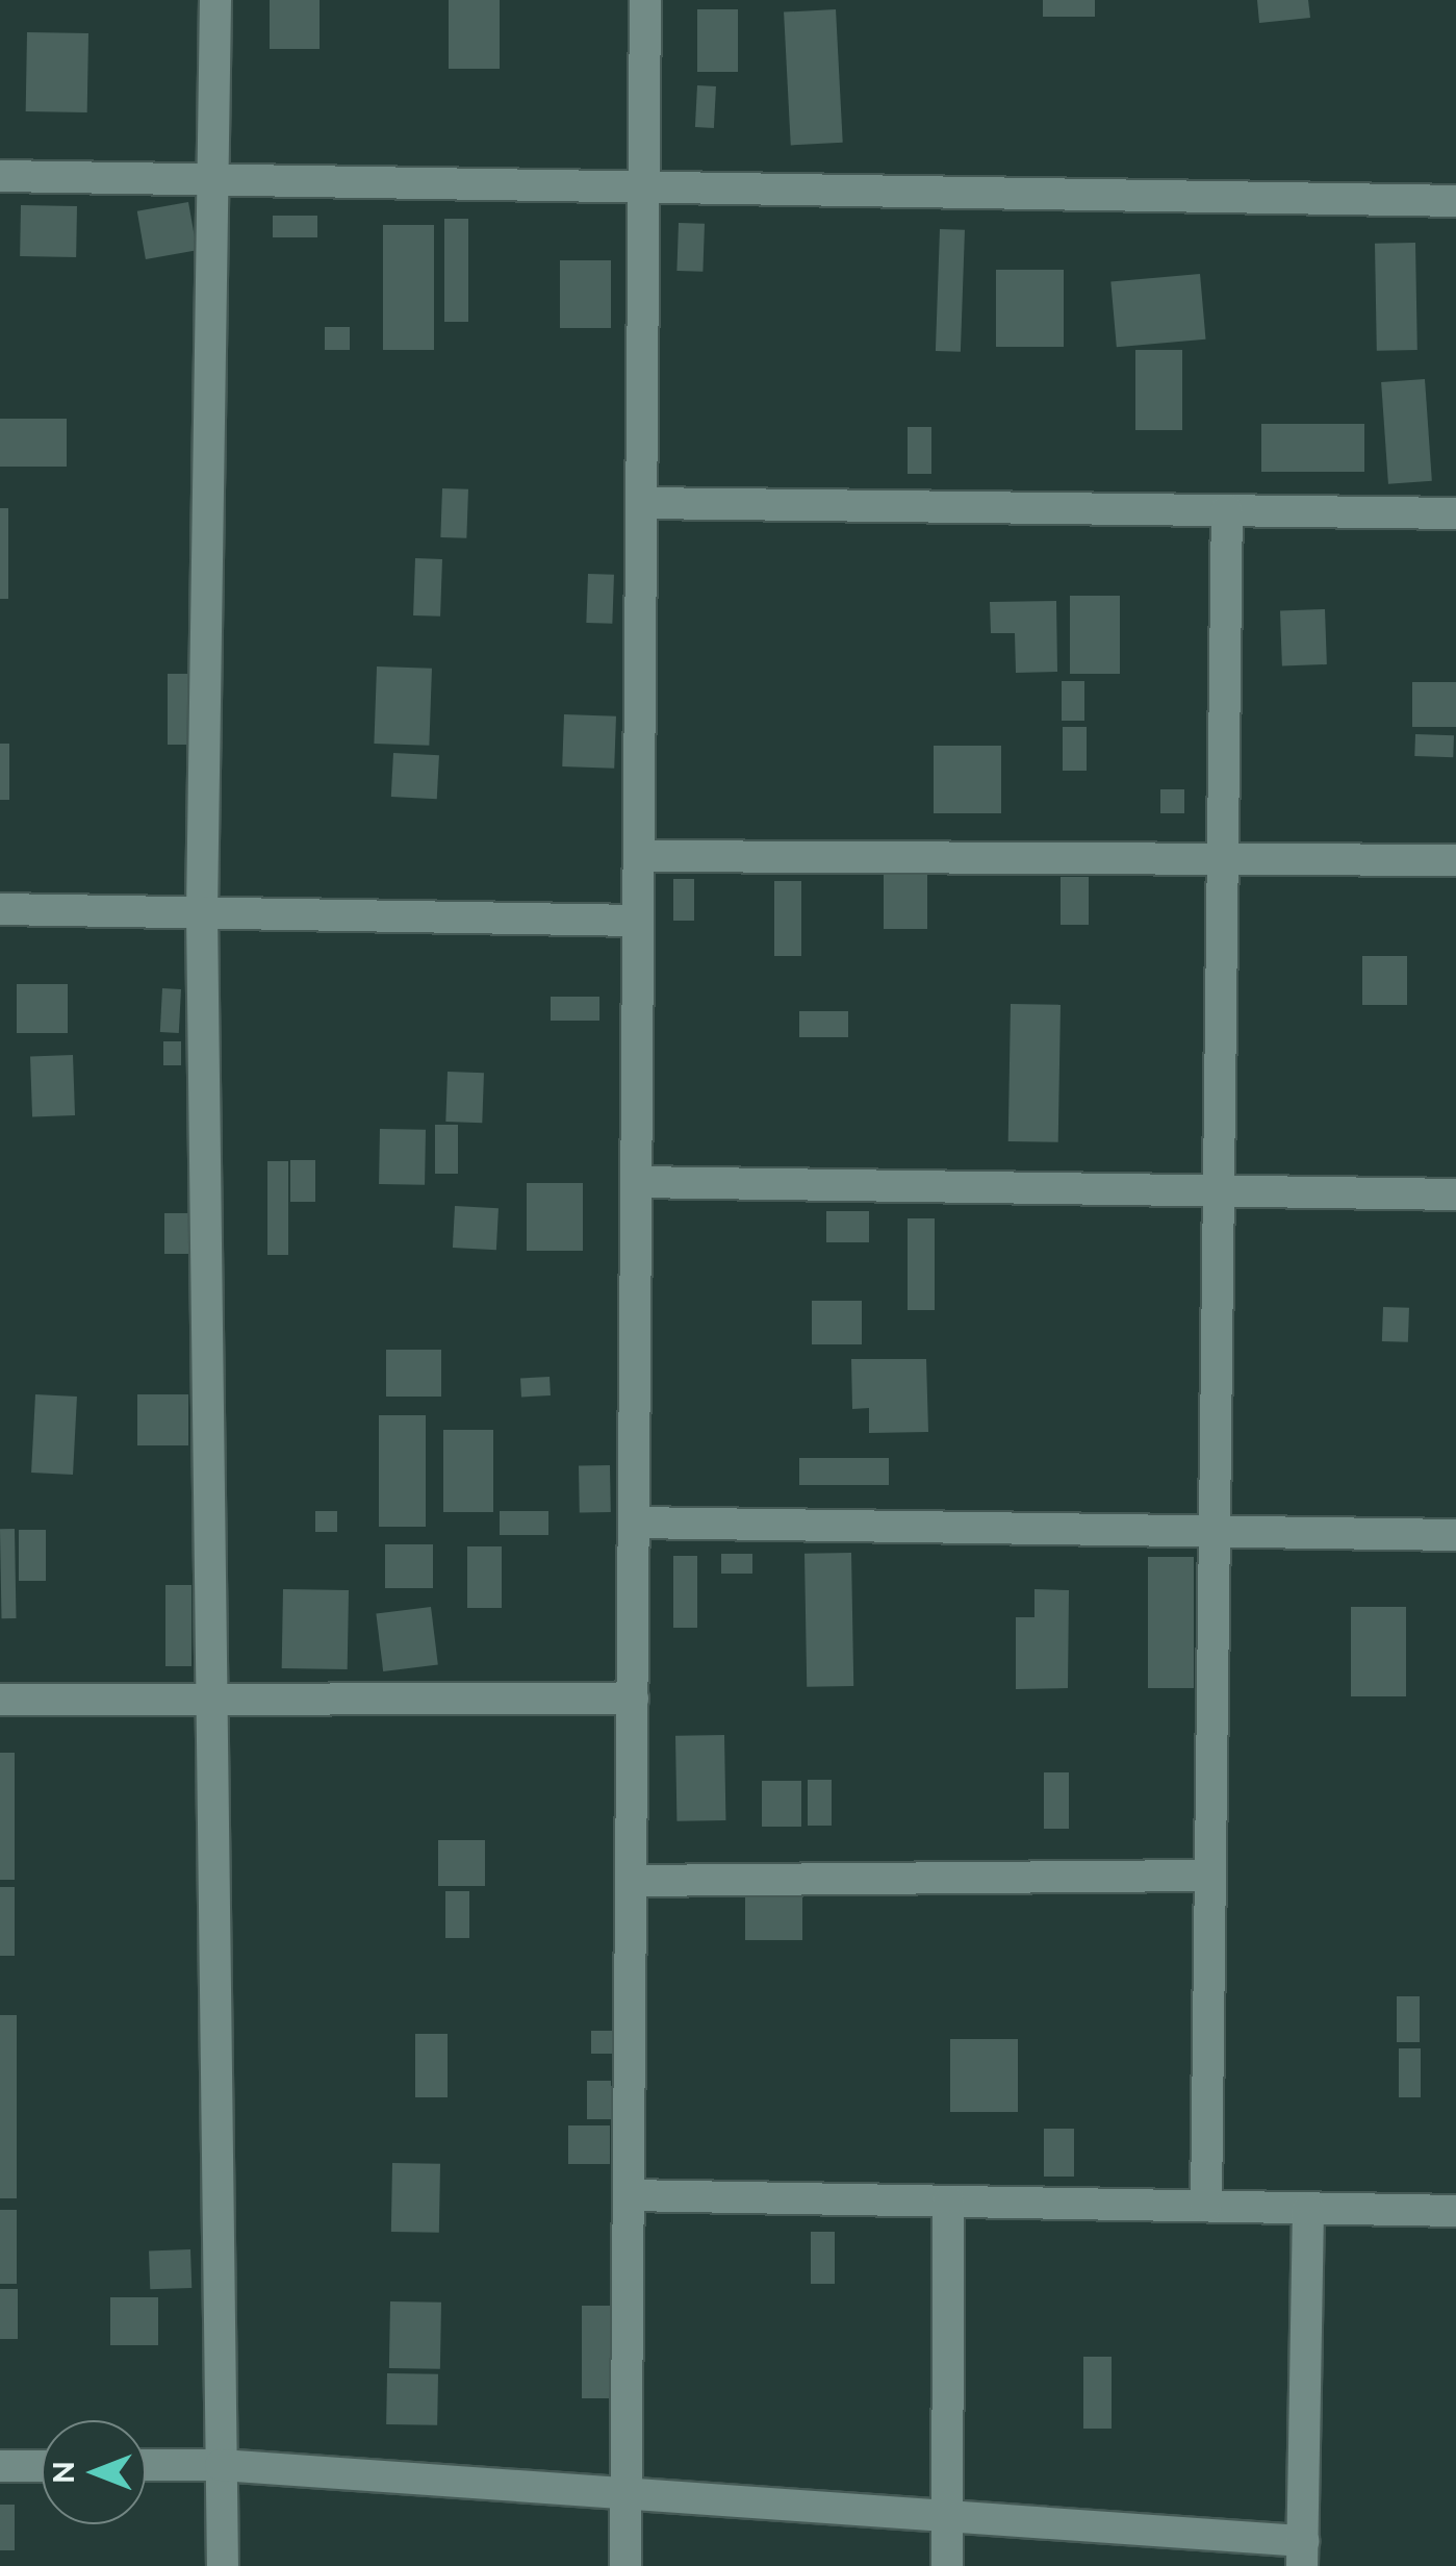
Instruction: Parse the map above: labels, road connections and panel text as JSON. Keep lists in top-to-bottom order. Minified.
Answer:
{"north":"left"}
